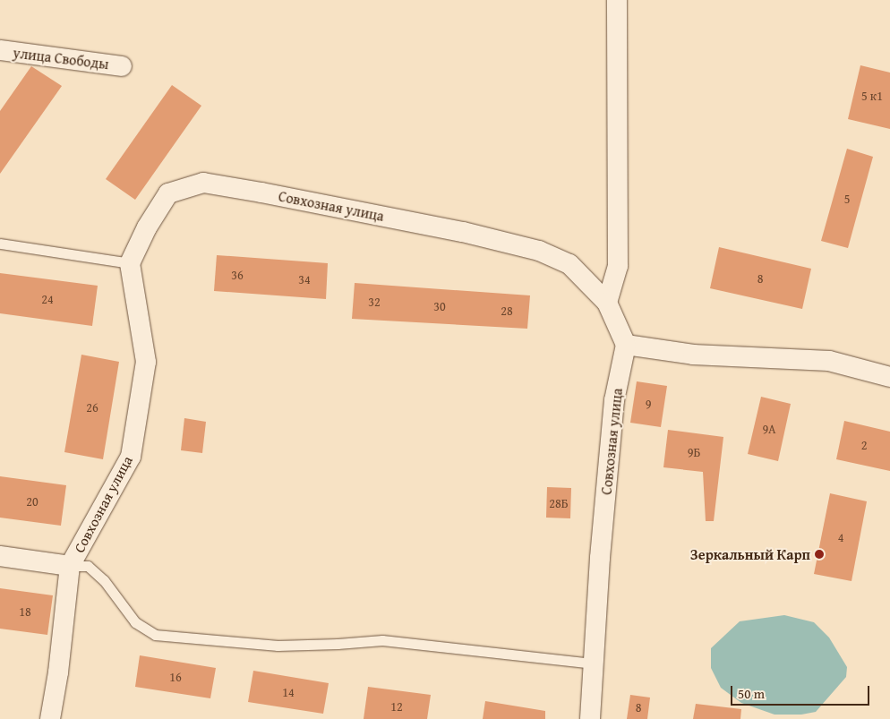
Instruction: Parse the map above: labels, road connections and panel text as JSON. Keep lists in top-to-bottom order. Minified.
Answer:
{"streets":{"street":["улица Свободы","Совхозная улица"]},"places":["Зеркальный Карп"],"house_numbers":["5 к1","5","36","8","34","24","32","30","28","9","26","9А","2","9Б","20","28Б","4","18","16","14","12","8"],"scale_bar":"50 m"}
